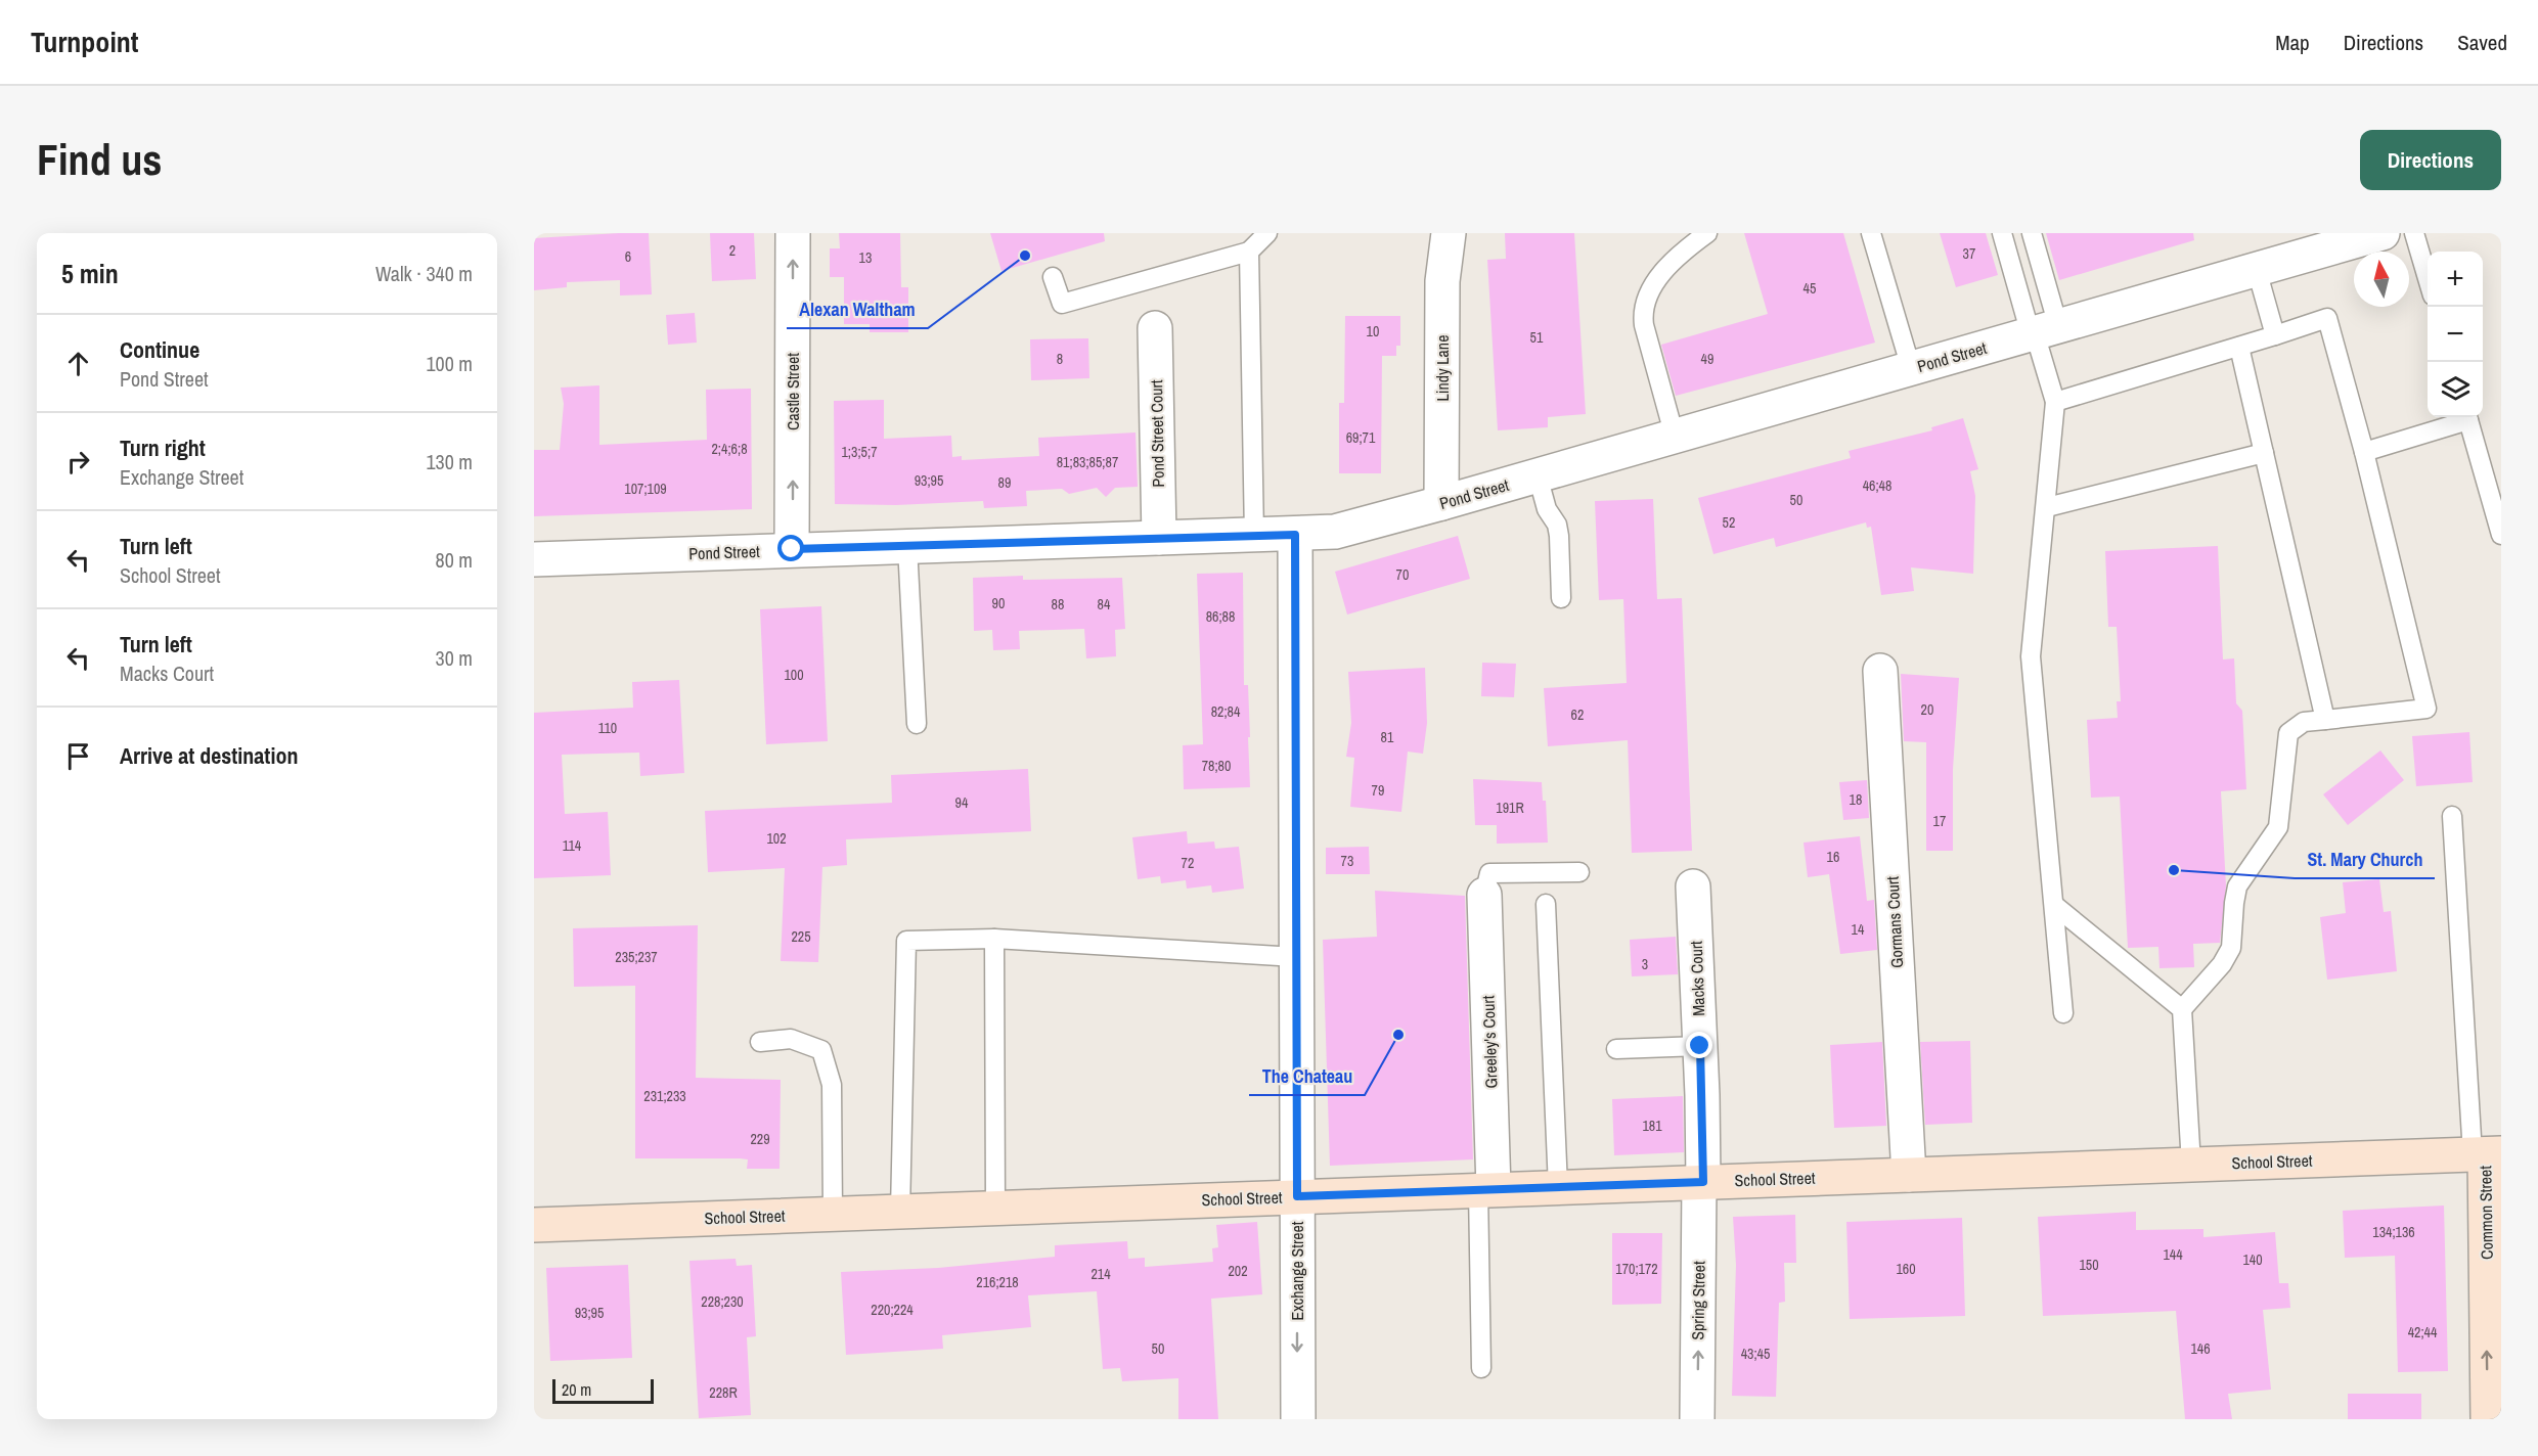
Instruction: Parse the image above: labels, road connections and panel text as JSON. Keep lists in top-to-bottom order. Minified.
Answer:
{"streets":{"street":["Pond Street","Lindy Lane","Castle Street","Pond Street Court","Gormans Court","Macks Court","Greeley's Court","School Street","Common Street","Exchange Street","Spring Street"]},"crossings":[["Pond Street","Lindy Lane"],["Pond Street","Castle Street"],["Pond Street","Pond Street Court"],["Pond Street","Exchange Street"],["Gormans Court","School Street"],["Macks Court","School Street"],["Macks Court","Spring Street"],["Greeley's Court","School Street"],["School Street","Common Street"],["School Street","Exchange Street"],["School Street","Spring Street"]],"one_way":["Castle Street","Common Street","Spring Street"],"places":["Alexan Waltham","St. Mary Church","The Chateau"],"house_numbers":["2","37","6","13","45","10","51","8","49","69;71","2;4;6;8","1;3;5;7","81;83;85;87","93;95","89","46;48","107;109","50","52","70","90","88","84","86;88","100","20","82;84","62","110","81","78;80","79","18","94","191R","17","102","114","16","73","72","14","225","235;237","3","231;233","181","229","134;136","144","140","150","170;172","160","202","214","216;218","228;230","220;224","93;95","42;44","50","146","43;45","228R"],"scale_bar":"20 m","north":"top","page":{"header":"Turnpoint","nav":["Map","Directions","Saved"],"buttons":"Directions","title":"Find us","heading":["5 min","Walk · 340 m"],"map_buttons":["+","−"],"list":[["Continue","Pond Street","100 m"],["Turn right","Exchange Street","130 m"],["Turn left","School Street","80 m"],["Turn left","Macks Court","30 m"],"Arrive at destination"],"scale":"20 m"}}
